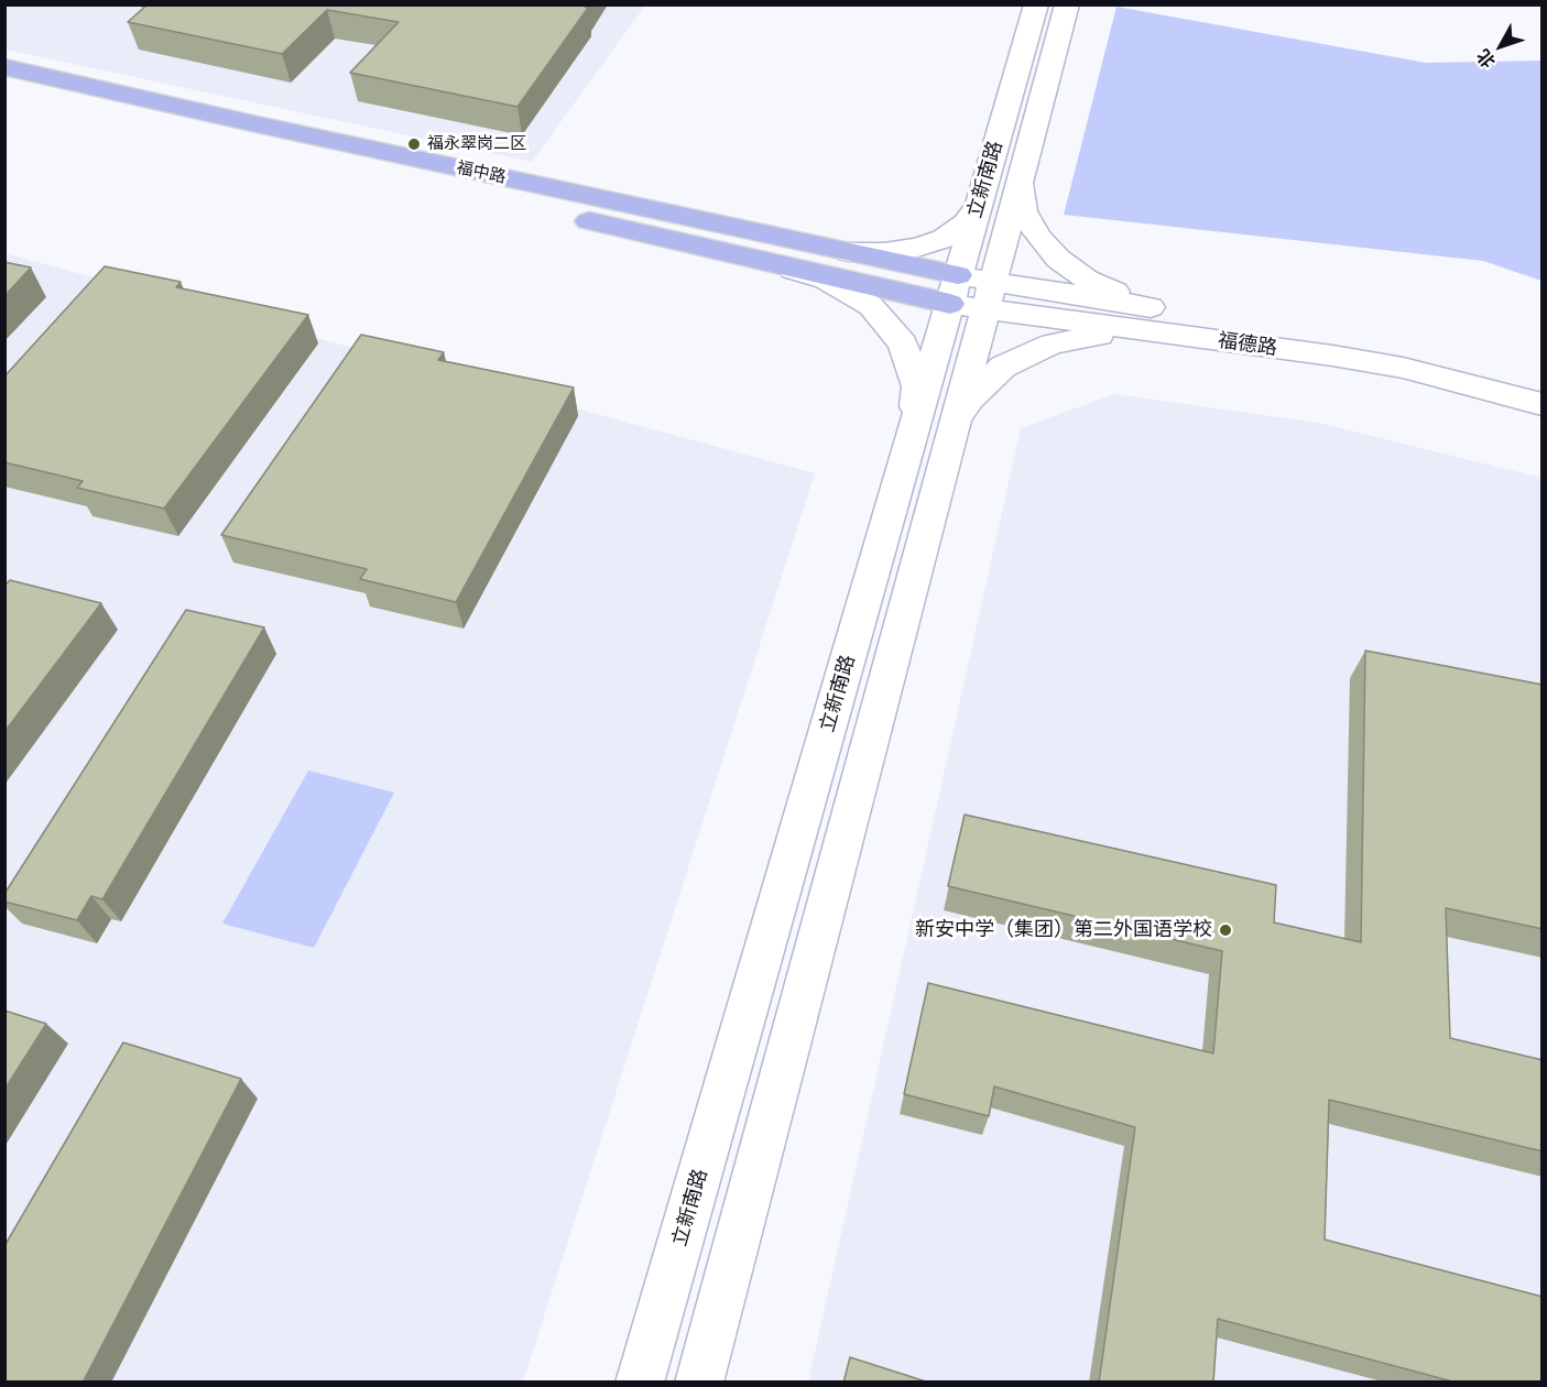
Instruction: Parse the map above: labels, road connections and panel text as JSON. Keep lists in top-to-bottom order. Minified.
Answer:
{"streets":{"main road":["福中路"],"street":["立新南路","福德路"]},"crossings":[["福中路","立新南路"],["福中路","福德路"],["立新南路","福德路"]],"places":["福永翠岗二区","新安中学（集团）第二外国语学校"],"north":"bottom left"}
